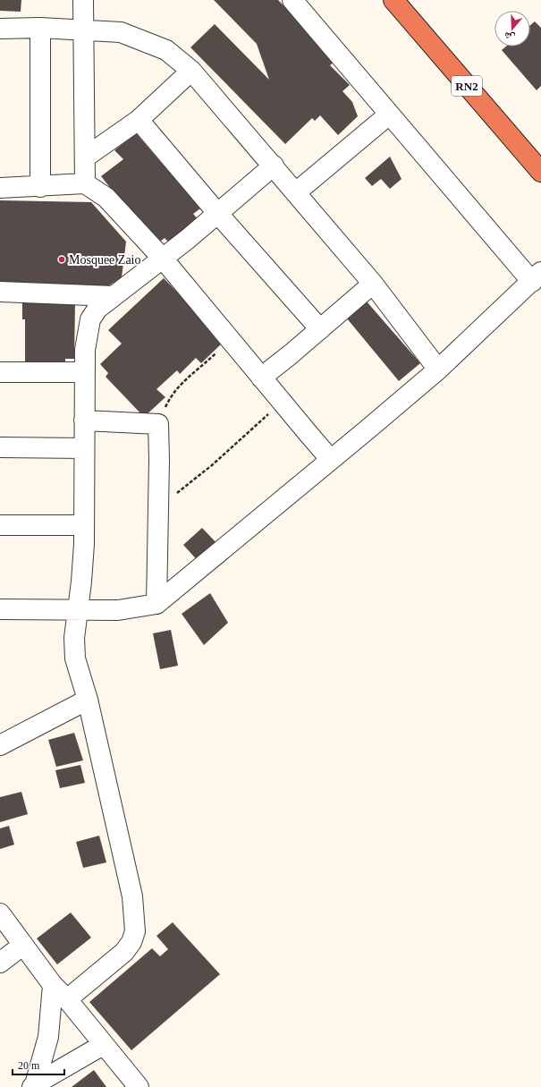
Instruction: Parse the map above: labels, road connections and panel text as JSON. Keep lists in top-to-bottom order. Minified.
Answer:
{"streets":{"highway":["RN2"]},"places":["Mosquee Zaio"],"scale_bar":"20 m","north":"bottom"}
